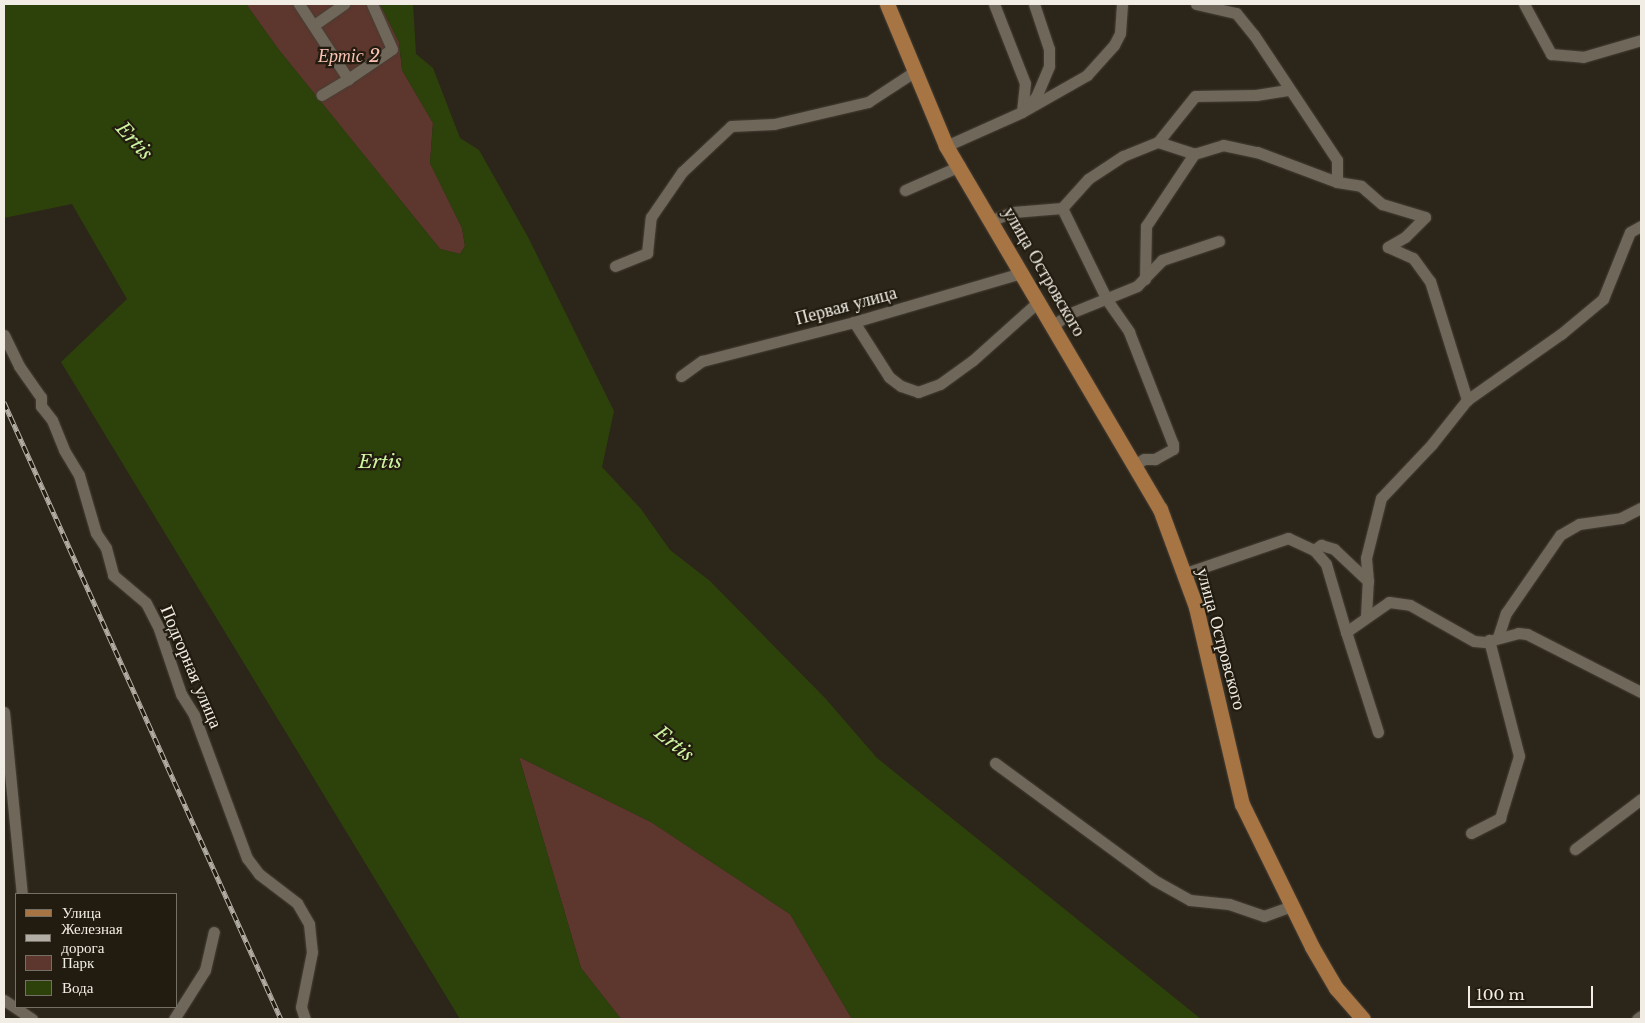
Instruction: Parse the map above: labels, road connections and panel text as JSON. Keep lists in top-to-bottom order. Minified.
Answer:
{"streets":{"main road":["улица Островского"],"street":["Первая улица","Подгорная улица"]},"crossings":[["улица Островского","Первая улица"]],"water":["Ertis"],"parks":["Ертіс 2"],"legend":["Улица","Железная дорога","Парк","Вода"],"scale_bar":"100 m"}
